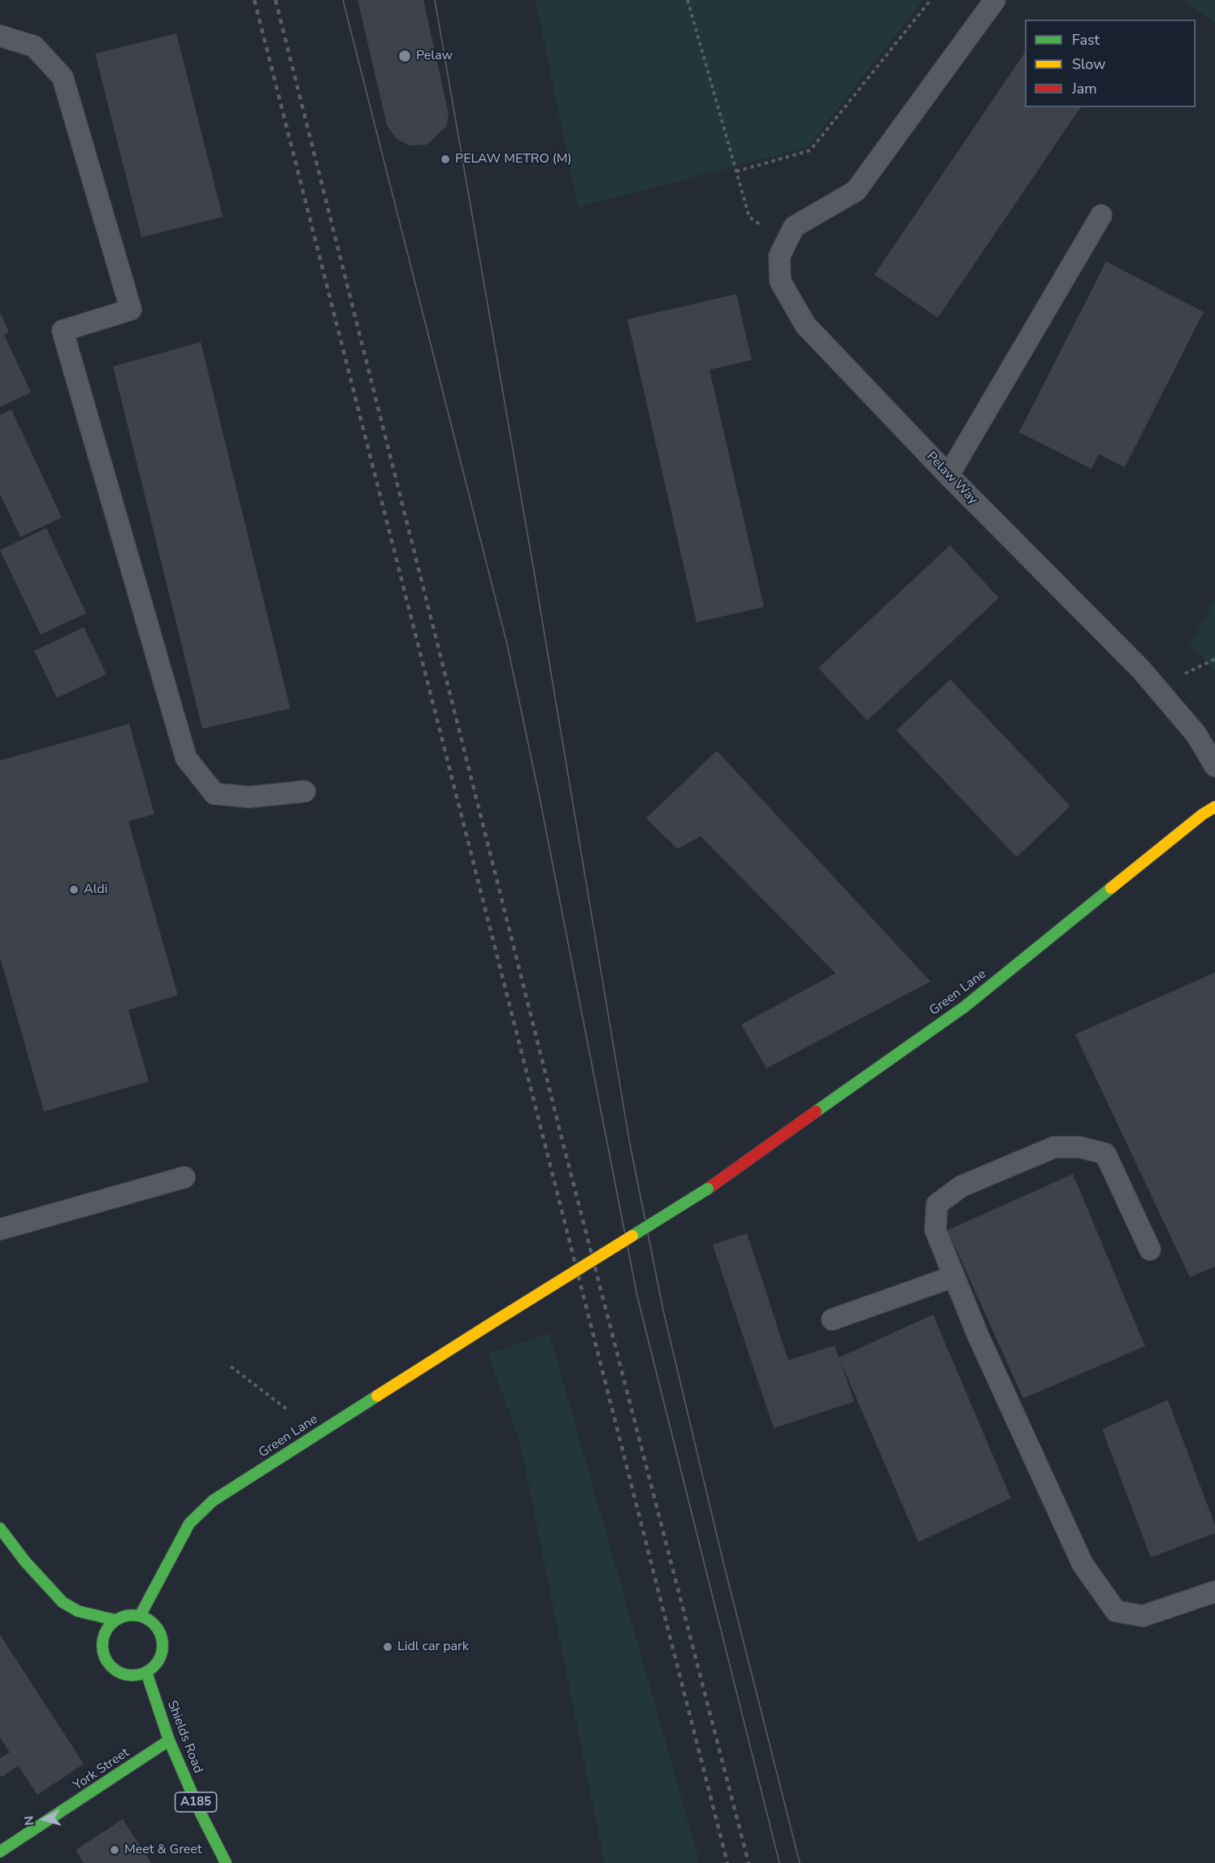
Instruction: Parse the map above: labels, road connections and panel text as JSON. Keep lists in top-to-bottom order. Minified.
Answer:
{"streets":{"street":["Green Lane","Shields Road","York Street","A185"],"lane":["Pelaw Way"]},"crossings":[["Green Lane","Shields Road"],["Shields Road","York Street"]],"places":["Pelaw","PELAW METRO (M)","Aldi","Lidl car park","Meet & Greet"],"legend":["Fast","Slow","Jam"],"north":"left"}
